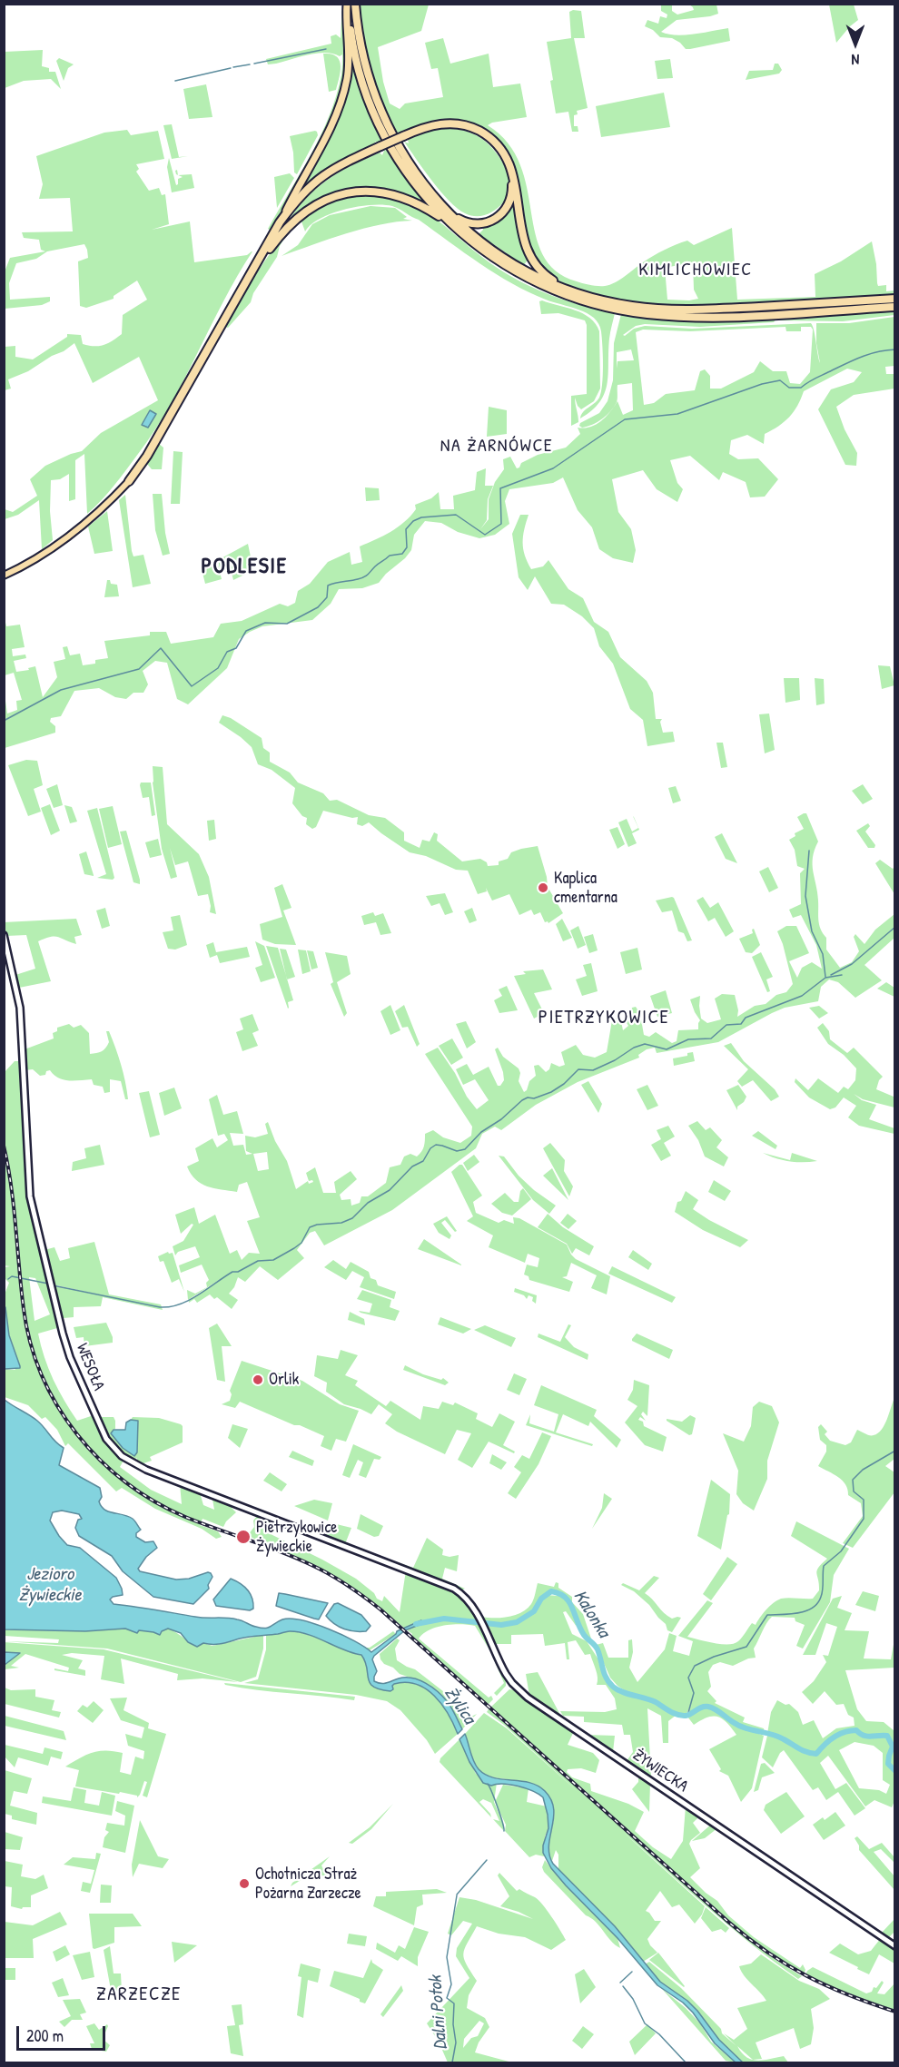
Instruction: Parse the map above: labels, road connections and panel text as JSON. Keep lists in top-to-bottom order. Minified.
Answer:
{"streets":{"main road":["WESOŁA","ŻYWIECKA"]},"crossings":[["WESOŁA","ŻYWIECKA"]],"districts":["KIMLICHOWIEC","NA ŻARNÓWCE","PODLESIE","PIETRZYKOWICE","ZARZECZE"],"water":["Jezioro Żywieckie","Kalonka","Żylica","Dalni Potok"],"places":["Kaplica cmentarna","Orlik","Pietrzykowice Żywieckie","Ochotnicza Straż Pożarna Zarzecze"],"scale_bar":"200 m","north":"bottom"}
